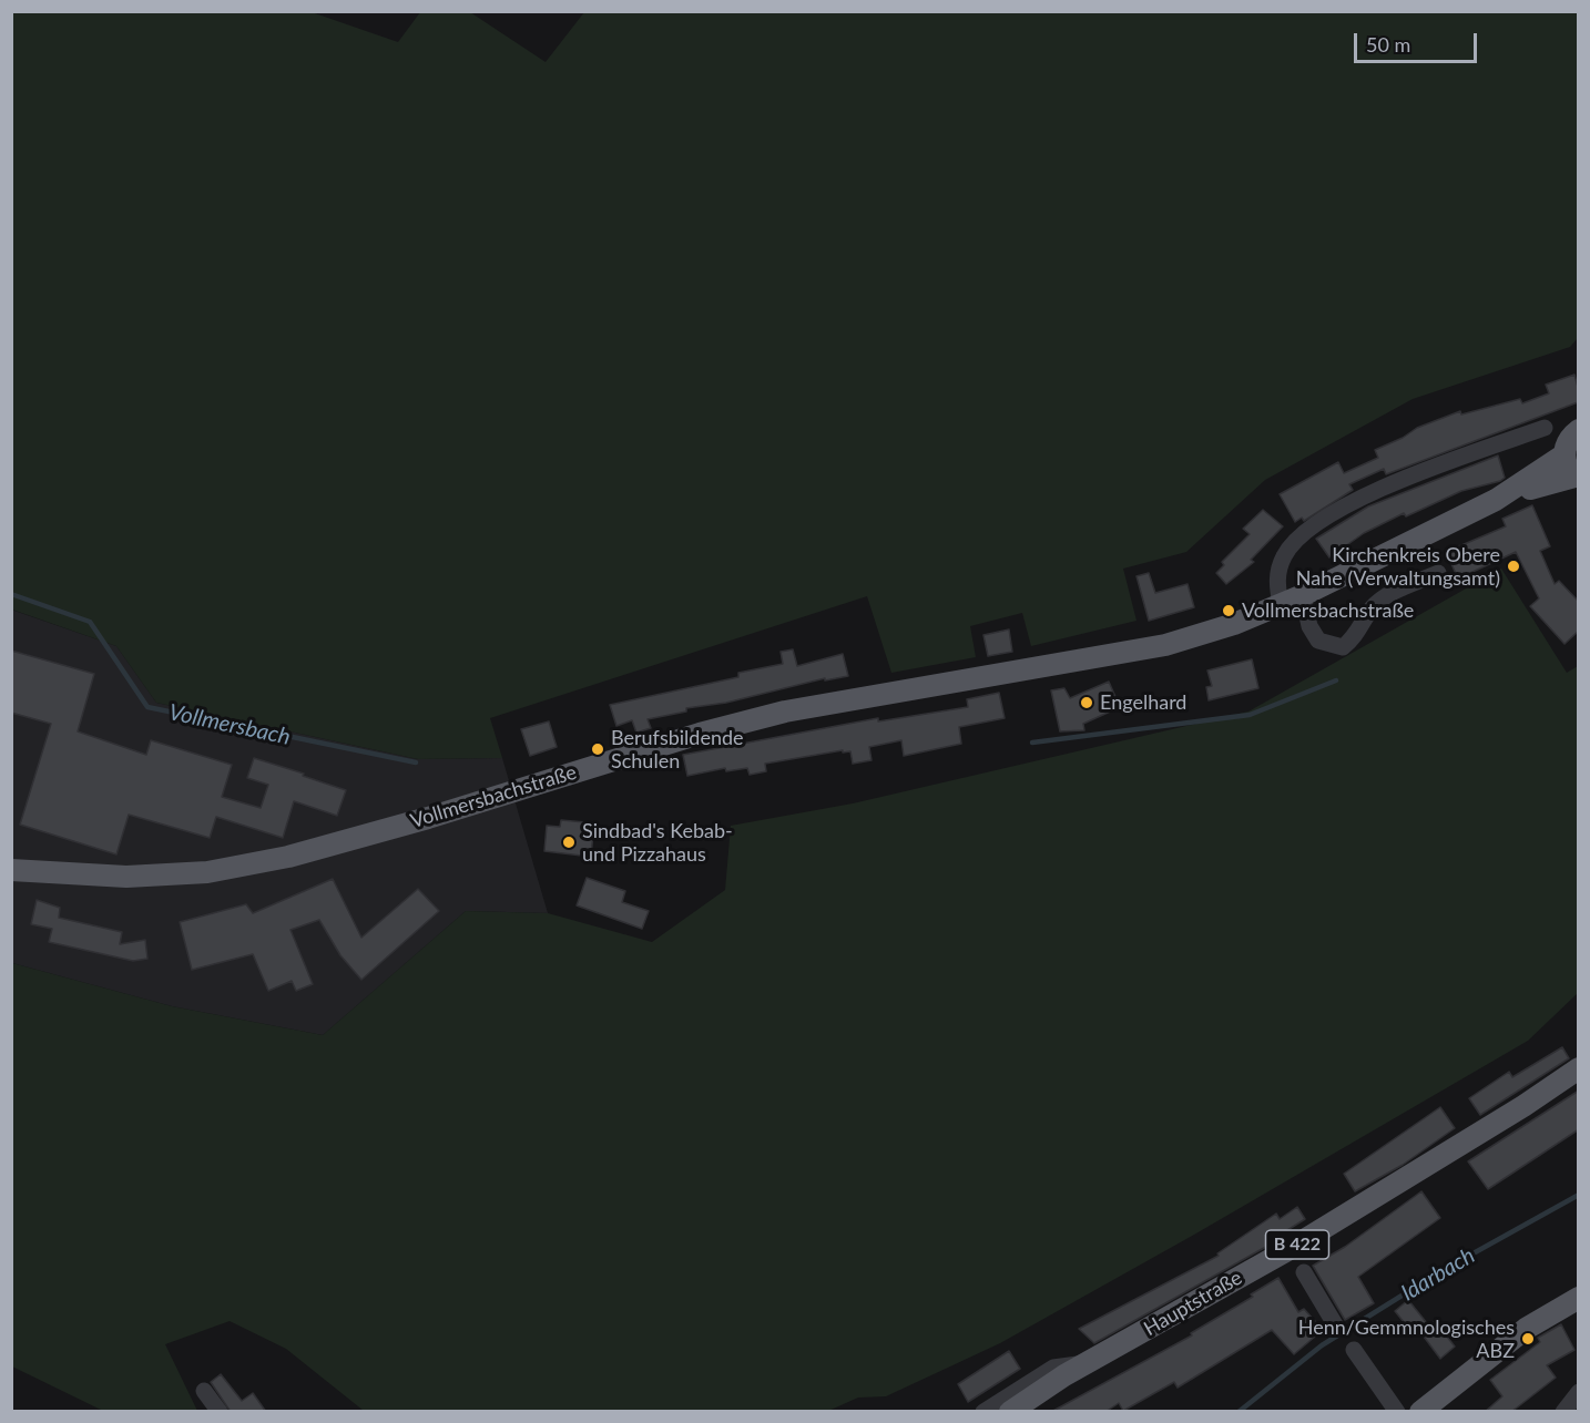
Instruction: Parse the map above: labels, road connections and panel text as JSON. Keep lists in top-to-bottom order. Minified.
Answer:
{"streets":{"main road":["Vollmersbachstraße","B 422","Hauptstraße"]},"water":["Vollmersbach","Idarbach"],"places":["Kirchenkreis Obere Nahe (Verwaltungsamt)","Vollmersbachstraße","Engelhard","Berufsbildende Schulen","Sindbad's Kebab- und Pizzahaus","Henn/Gemmnologisches ABZ"],"scale_bar":"50 m"}
